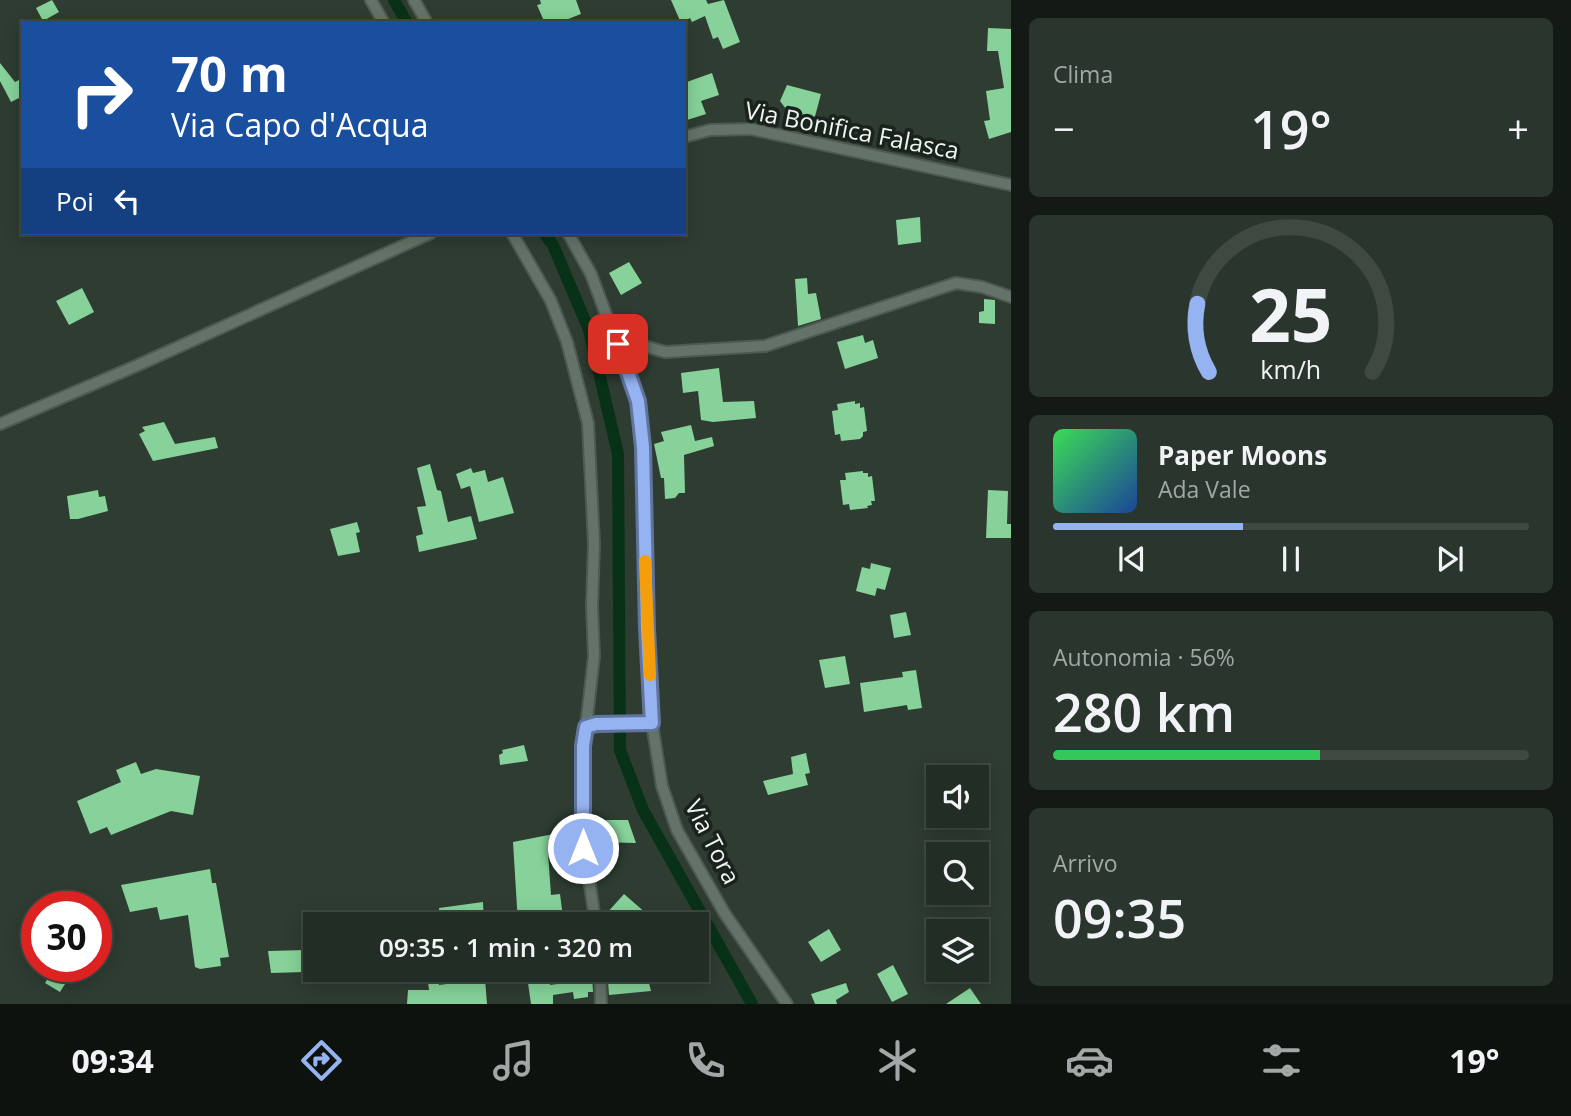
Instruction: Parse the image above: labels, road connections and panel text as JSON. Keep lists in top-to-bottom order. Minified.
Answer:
{"streets":{"street":["Via Bonifica Falasca","Via Tora"]},"page":{"tile":["Clima",["Autonomia · 56%","280 km"],["Arrivo","09:35"]],"turn":["70 m","Via Capo d'Acqua"],"heat":["−","19°","+"],"then":"Poi","song":["Paper Moons","Ada Vale"],"limit":"30","trip":"09:35 · 1 min · 320 m","tabs":["09:34","19°"],"gauge":["25","km/h"]}}
